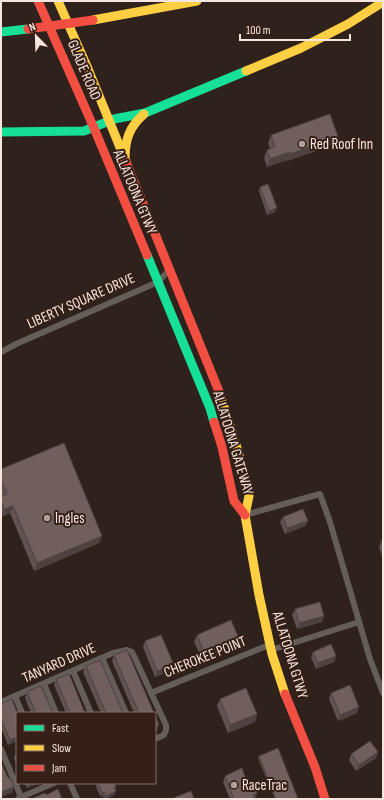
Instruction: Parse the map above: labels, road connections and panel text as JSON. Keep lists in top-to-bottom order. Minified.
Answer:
{"streets":{"main road":["GLADE ROAD","ALLATOONA GTWY","ALLATOONA GATEWAY"],"street":["LIBERTY SQUARE DRIVE","CHEROKEE POINT","TANYARD DRIVE"]},"crossings":[["GLADE ROAD","ALLATOONA GTWY"],["ALLATOONA GTWY","ALLATOONA GATEWAY"],["ALLATOONA GTWY","CHEROKEE POINT"],["LIBERTY SQUARE DRIVE","ALLATOONA GATEWAY"],["CHEROKEE POINT","TANYARD DRIVE"]],"places":["Red Roof Inn","Ingles","RaceTrac"],"legend":["Fast","Slow","Jam"],"scale_bar":"100 m","north":"top left"}
